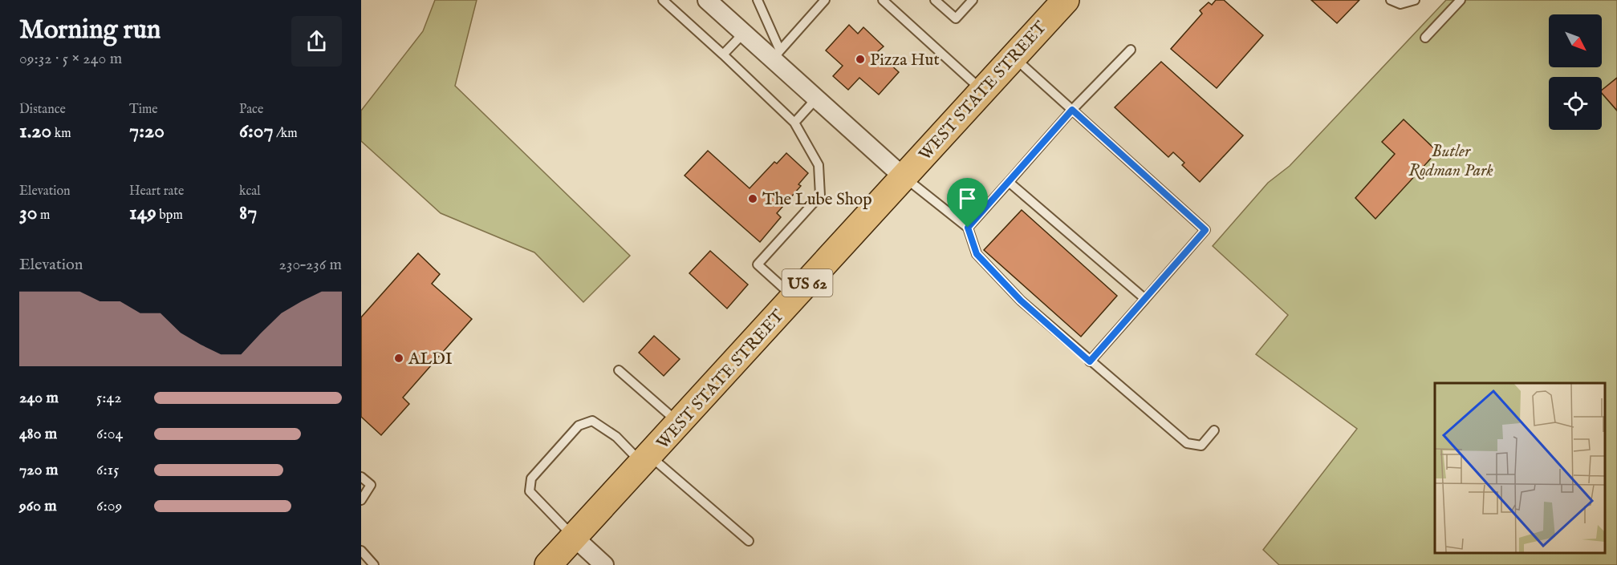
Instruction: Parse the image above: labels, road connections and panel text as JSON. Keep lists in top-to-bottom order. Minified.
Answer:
{"streets":{"highway":["WEST STATE STREET","US 62"]},"parks":["Butler Rodman Park"],"places":["Pizza Hut","The Lube Shop","ALDI"],"north":"bottom right","page":{"heading":["Morning run","09:32 · 5 × 240 m"],"stats":[["Distance","1.20 km"],["Time","7:20"],["Pace","6:07 /km"],["Elevation","30 m"],["Heart rate","149 bpm"],["kcal","87"]],"chart":["Elevation","230–236 m"],"list":[{"name":"240 m","note":"5:42"},{"name":"480 m","note":"6:04"},{"name":"720 m","note":"6:15"},{"name":"960 m","note":"6:09"}]}}
